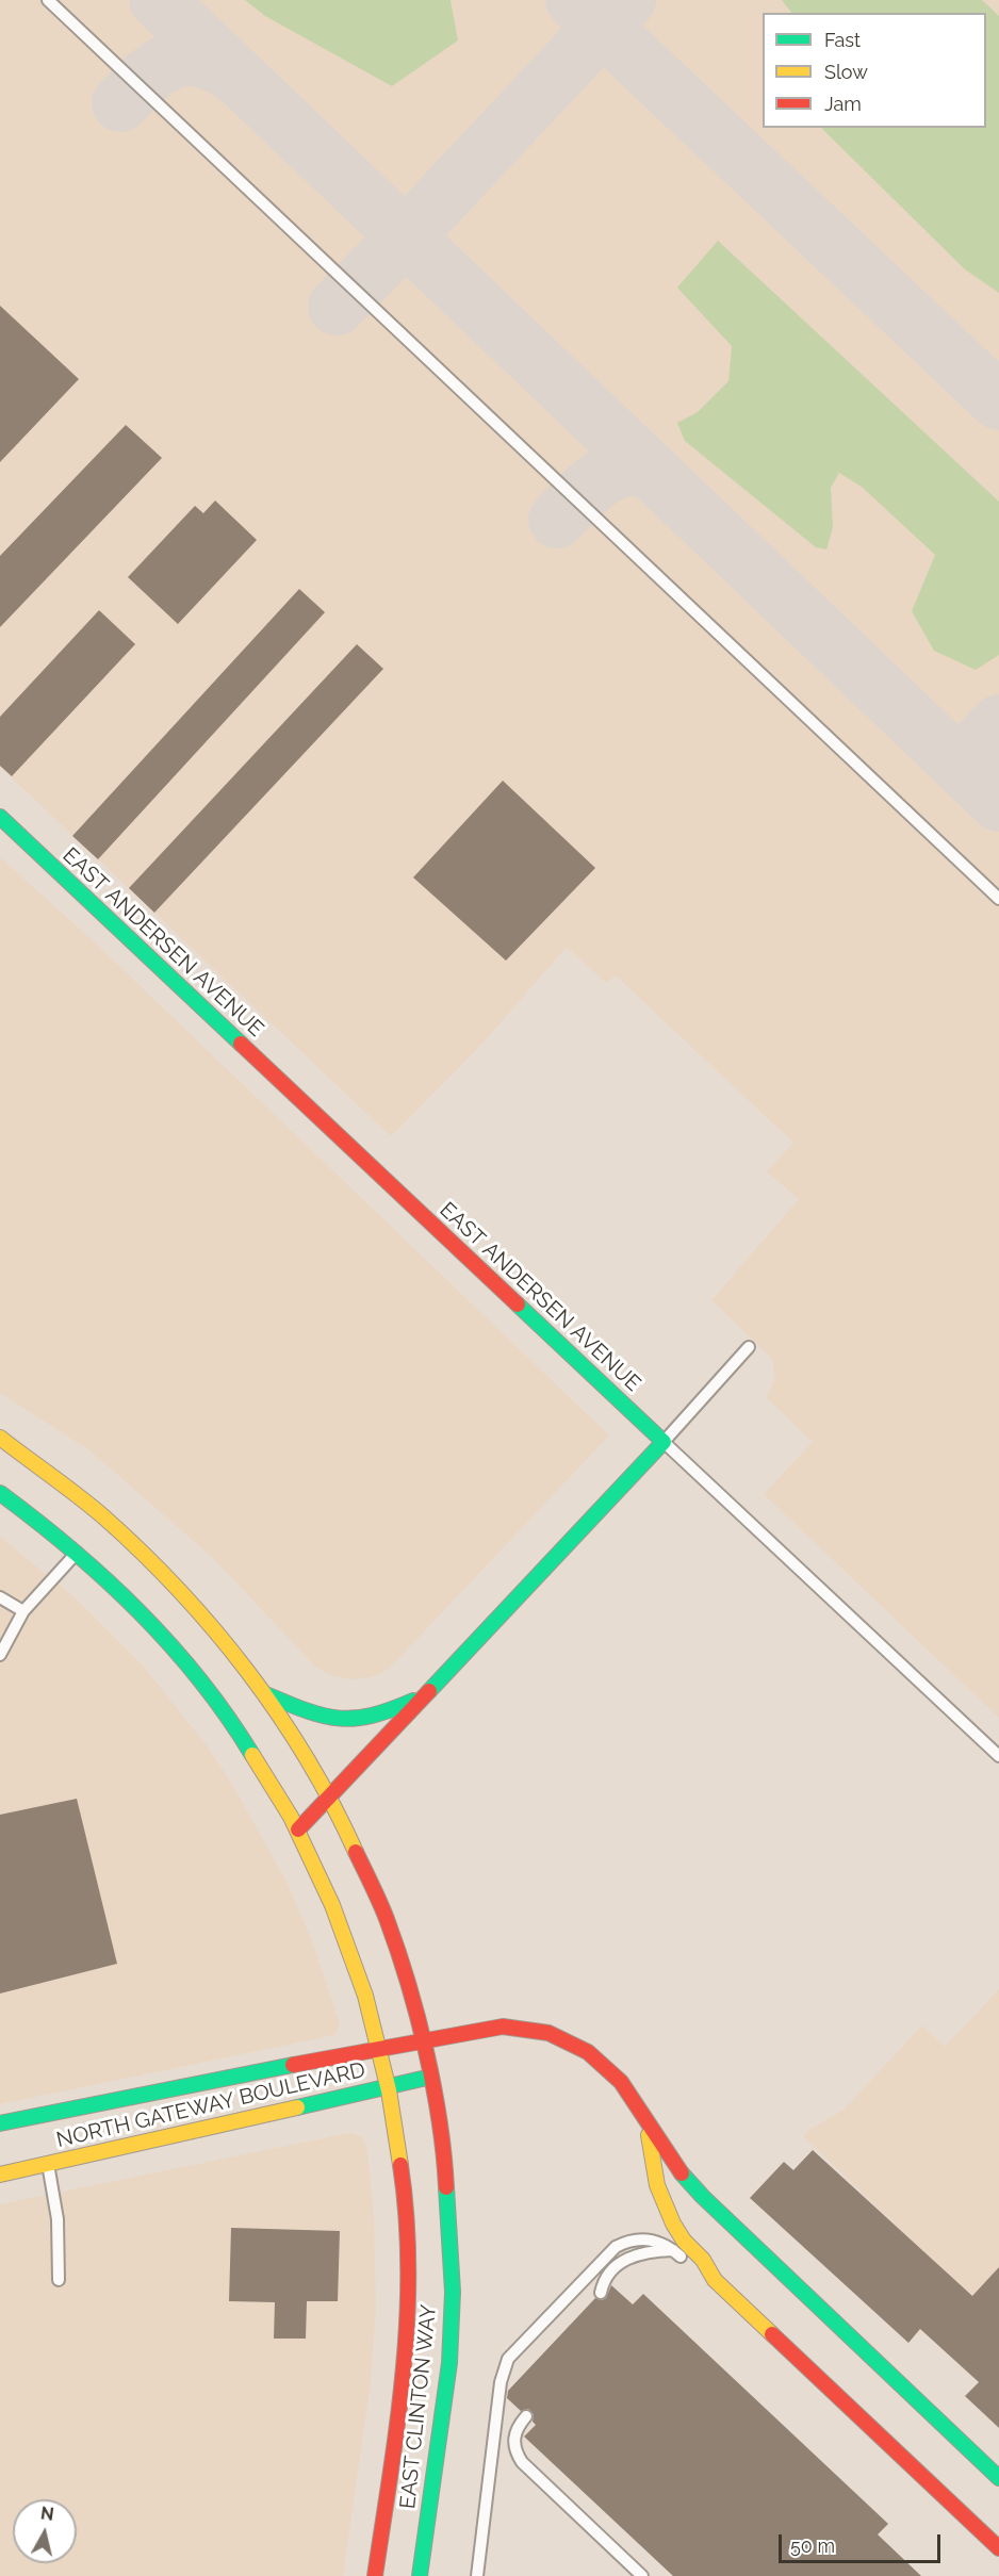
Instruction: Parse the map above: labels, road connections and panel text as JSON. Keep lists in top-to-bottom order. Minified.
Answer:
{"streets":{"main road":["EAST ANDERSEN AVENUE","NORTH GATEWAY BOULEVARD","EAST CLINTON WAY"]},"crossings":[["NORTH GATEWAY BOULEVARD","EAST CLINTON WAY"]],"legend":["Fast","Slow","Jam"],"scale_bar":"50 m","north":"top"}
